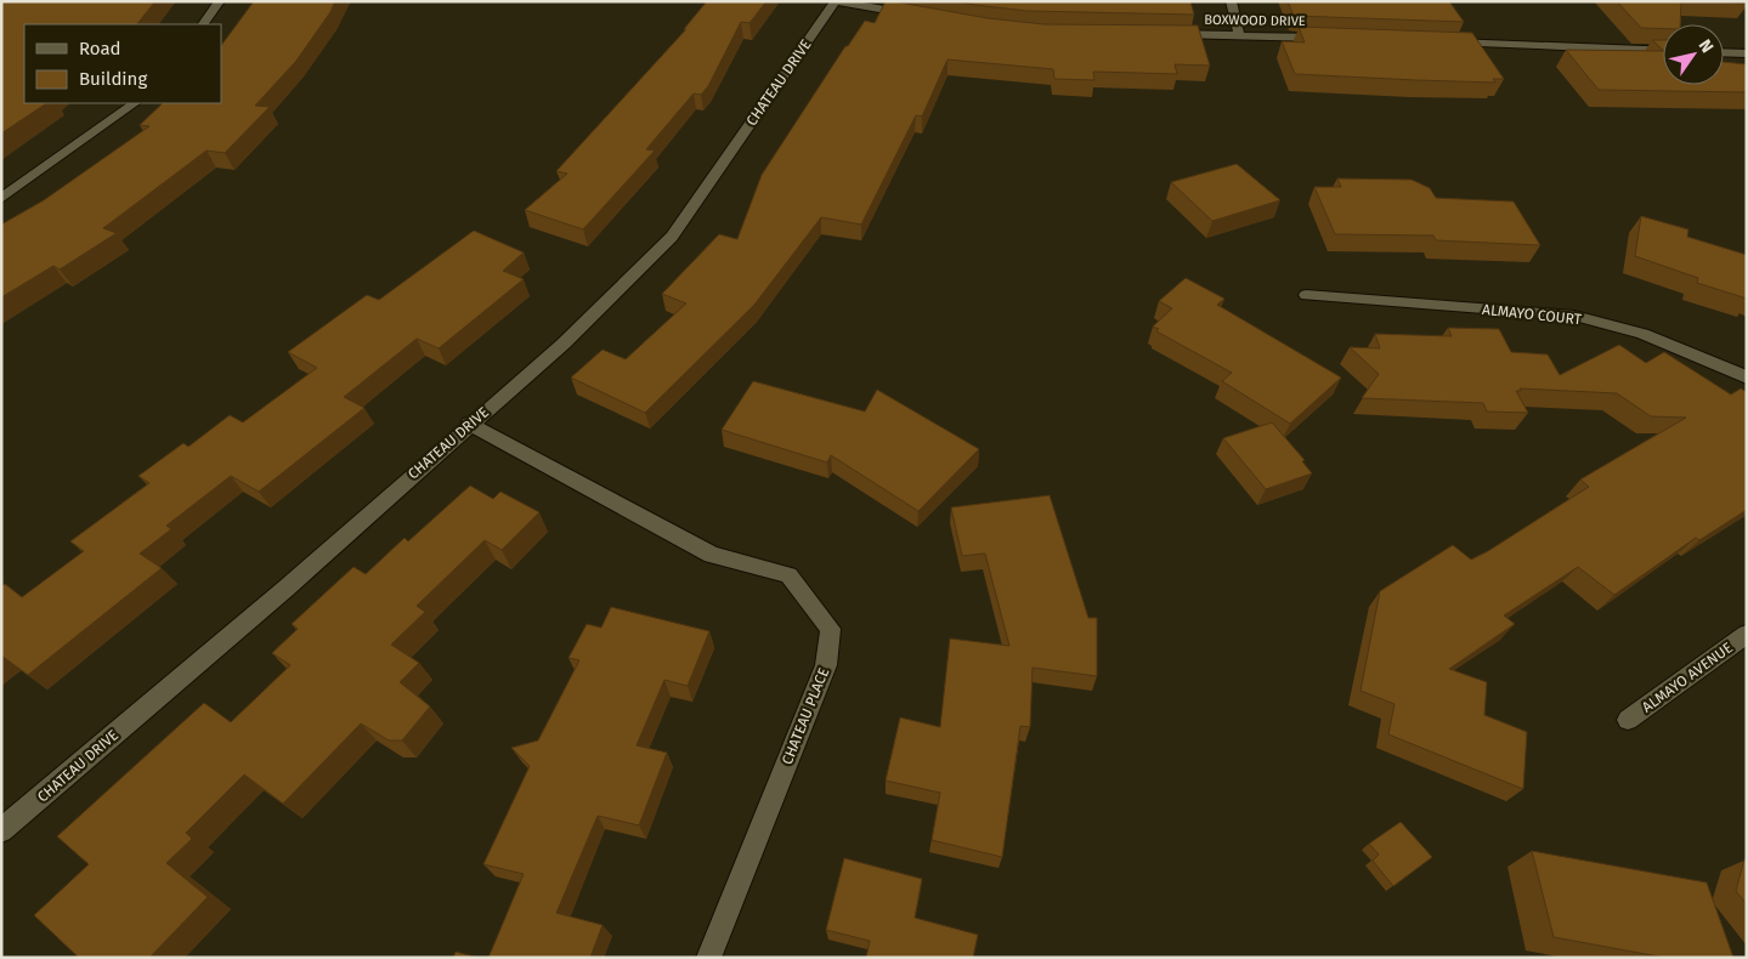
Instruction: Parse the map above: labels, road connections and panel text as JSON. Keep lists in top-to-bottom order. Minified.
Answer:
{"streets":{"street":["BOXWOOD DRIVE","CHATEAU DRIVE","ALMAYO COURT","ALMAYO AVENUE","CHATEAU PLACE"]},"crossings":[["CHATEAU DRIVE","CHATEAU PLACE"]],"legend":["Road","Building"],"north":"top right"}
